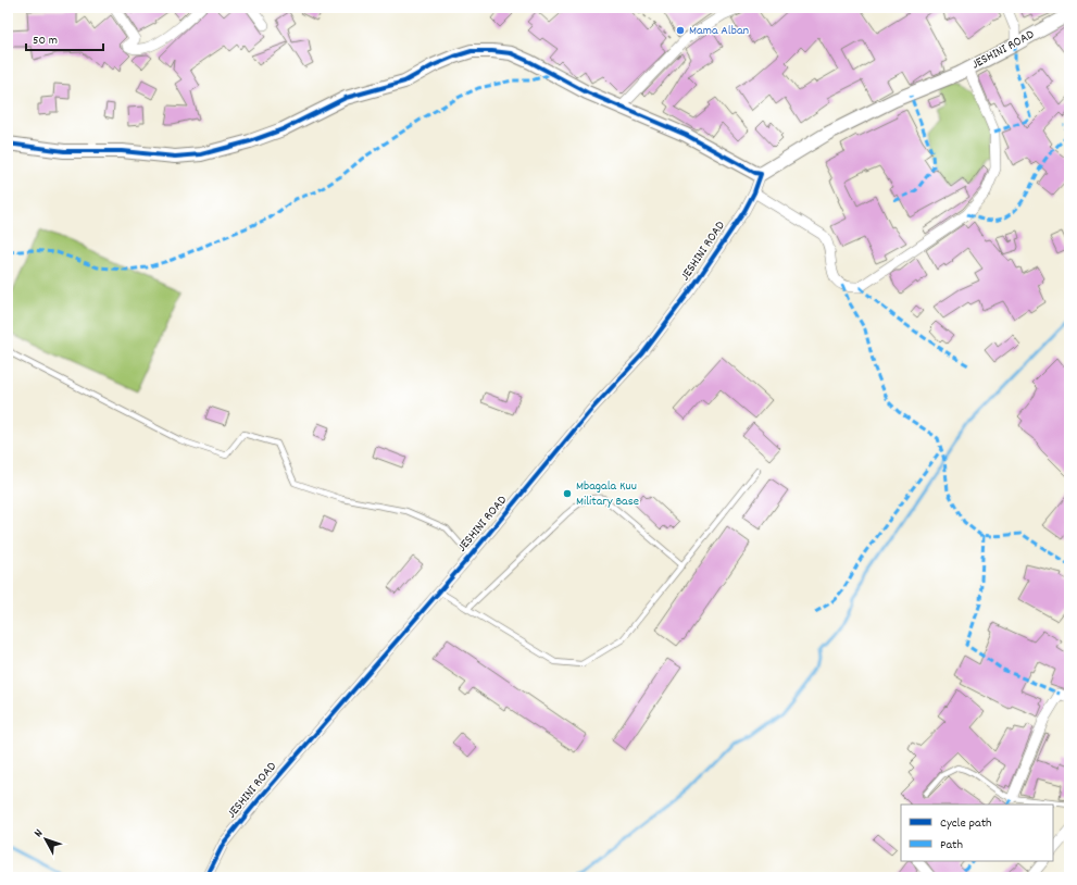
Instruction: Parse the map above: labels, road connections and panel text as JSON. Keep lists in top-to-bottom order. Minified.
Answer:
{"streets":{"street":["JESHINI ROAD"]},"places":["Mama Alban","Mbagala Kuu Military Base"],"legend":["Cycle path","Path"],"scale_bar":"50 m","north":"top left"}
